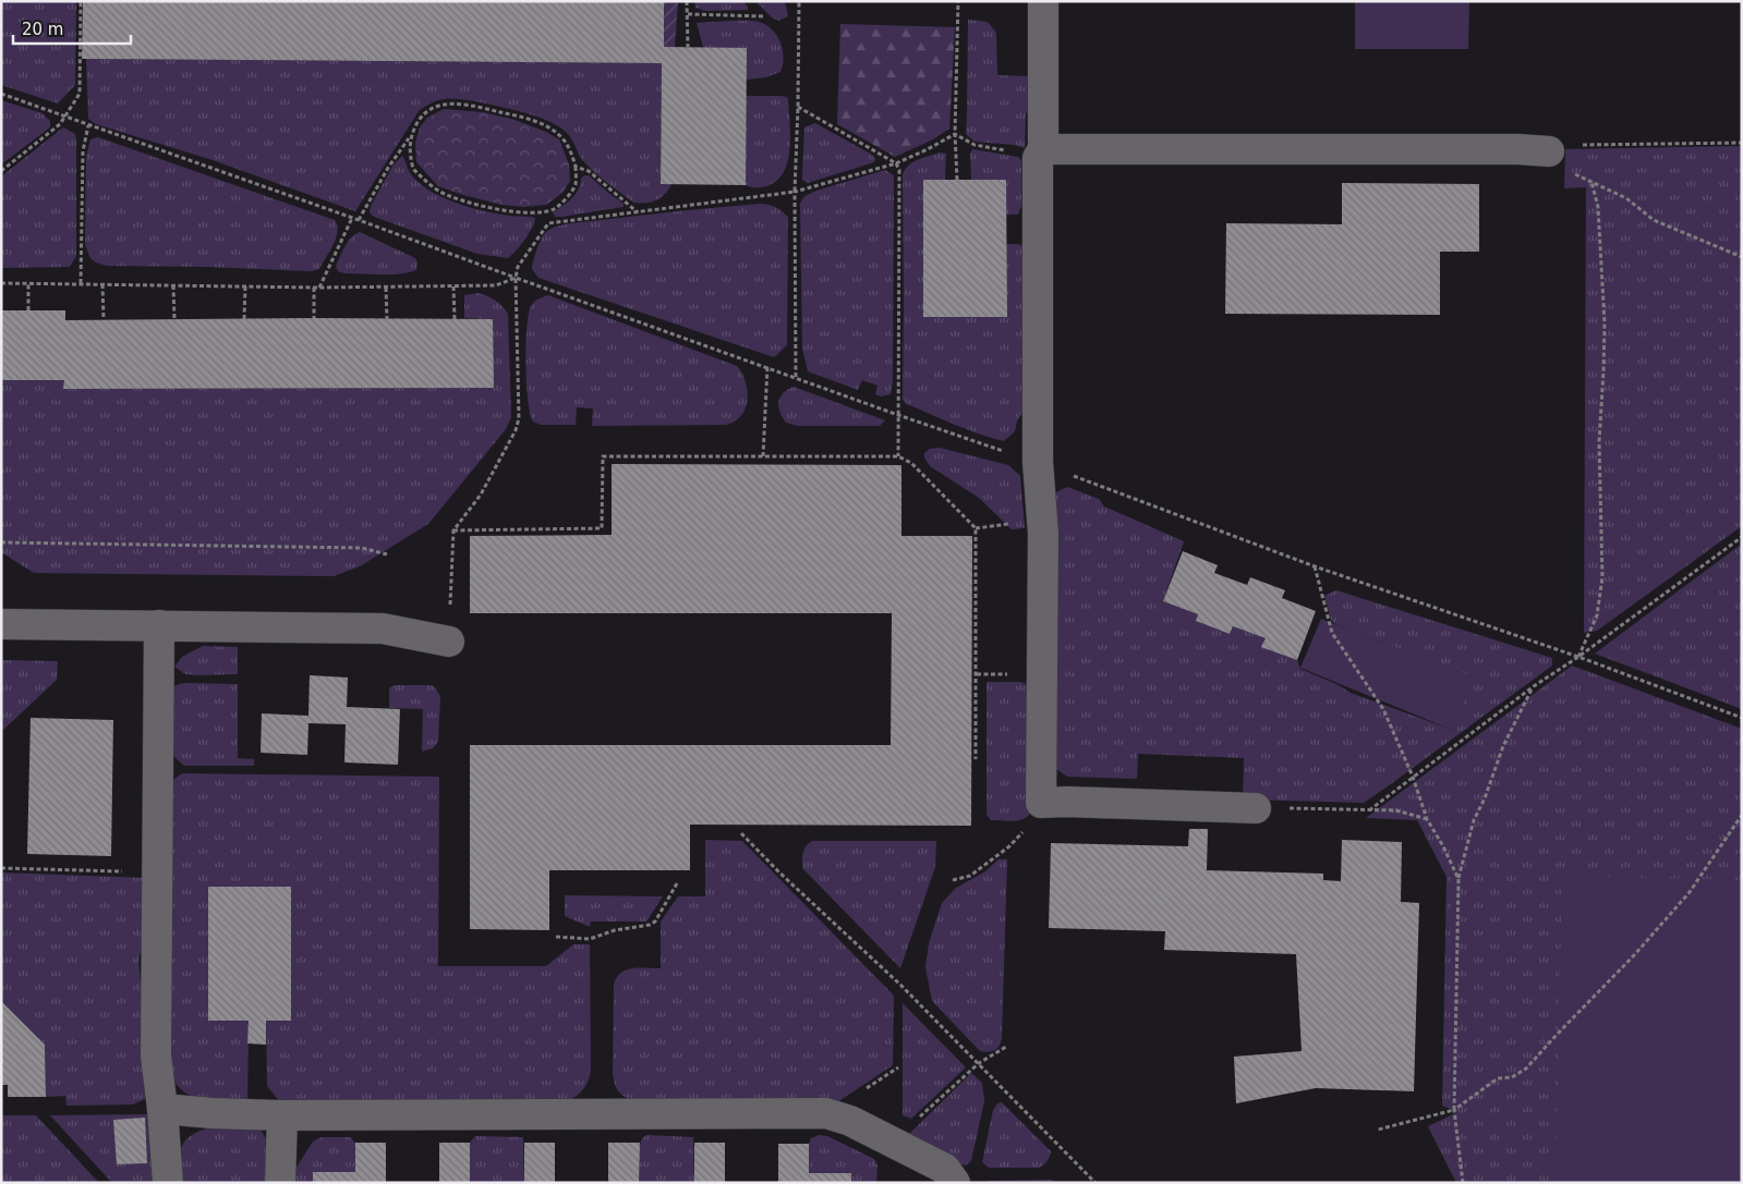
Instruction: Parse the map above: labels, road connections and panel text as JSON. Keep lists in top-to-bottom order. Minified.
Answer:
{"scale_bar":"20 m"}
